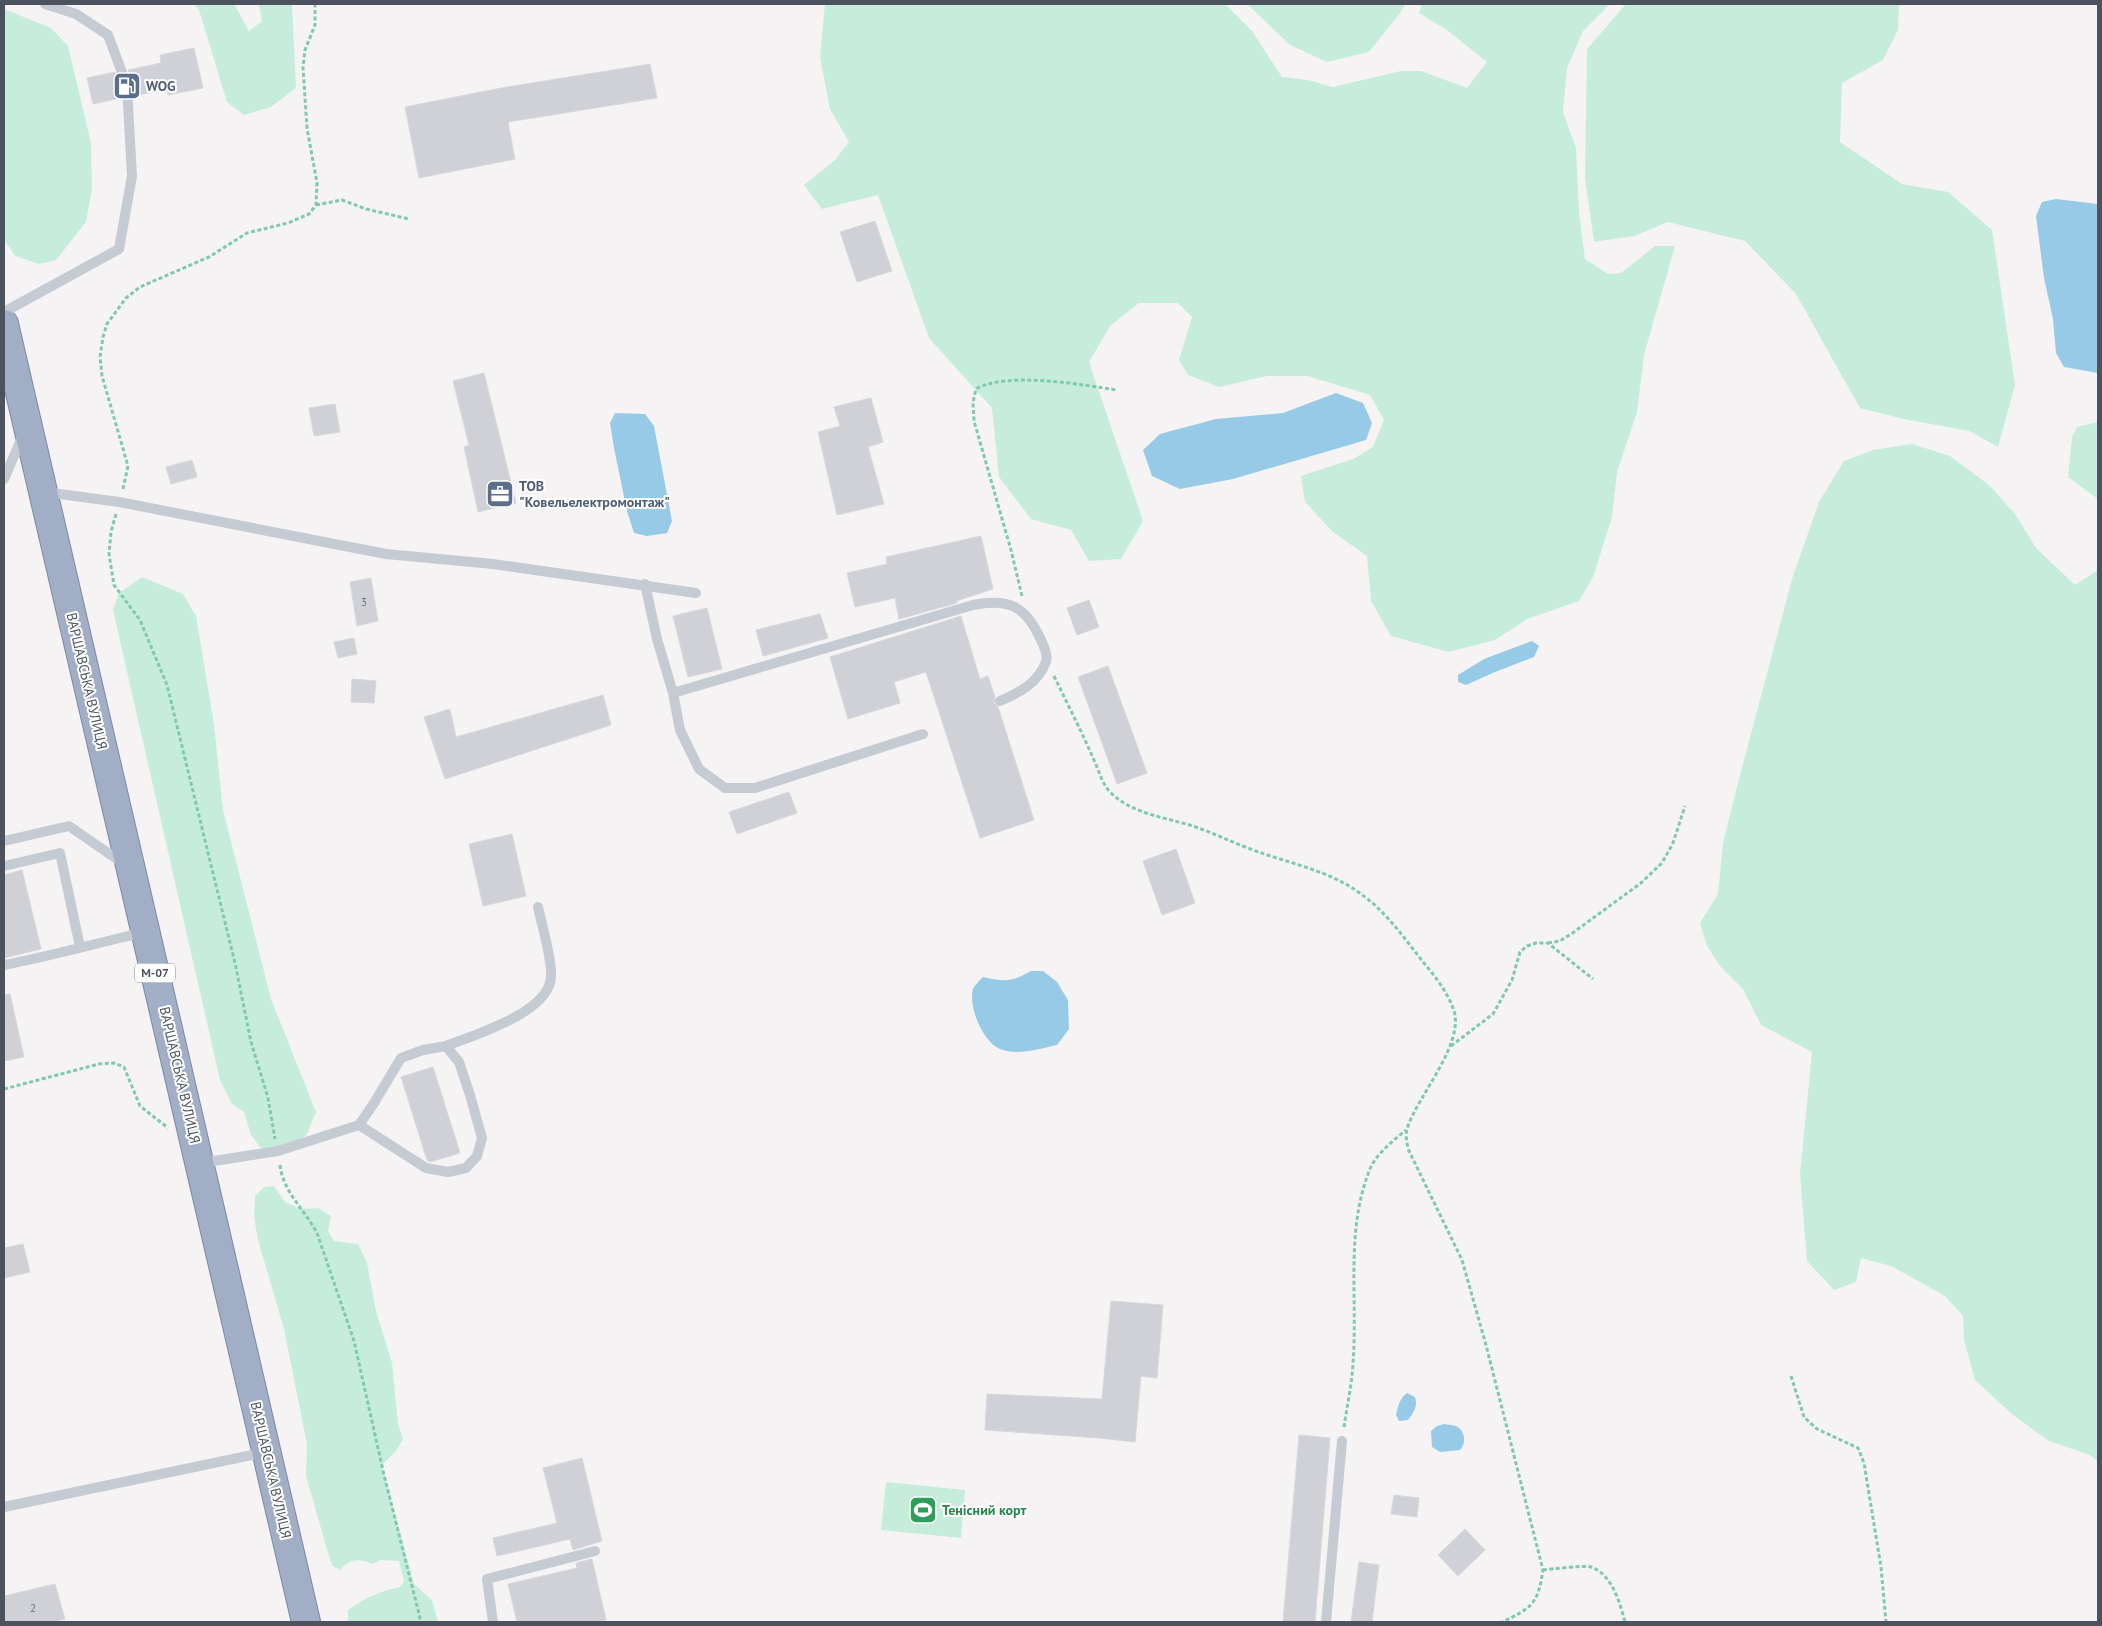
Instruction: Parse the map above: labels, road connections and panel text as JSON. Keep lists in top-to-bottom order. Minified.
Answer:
{"streets":{"highway":["ВАРШАВСЬКА ВУЛИЦЯ","М-07"]},"places":{"fuel station":["WOG"],"office":["ТОВ \"Ковельелектромонтаж\""],"sports":["Тенісний корт"]},"house_numbers":["3","2"]}
